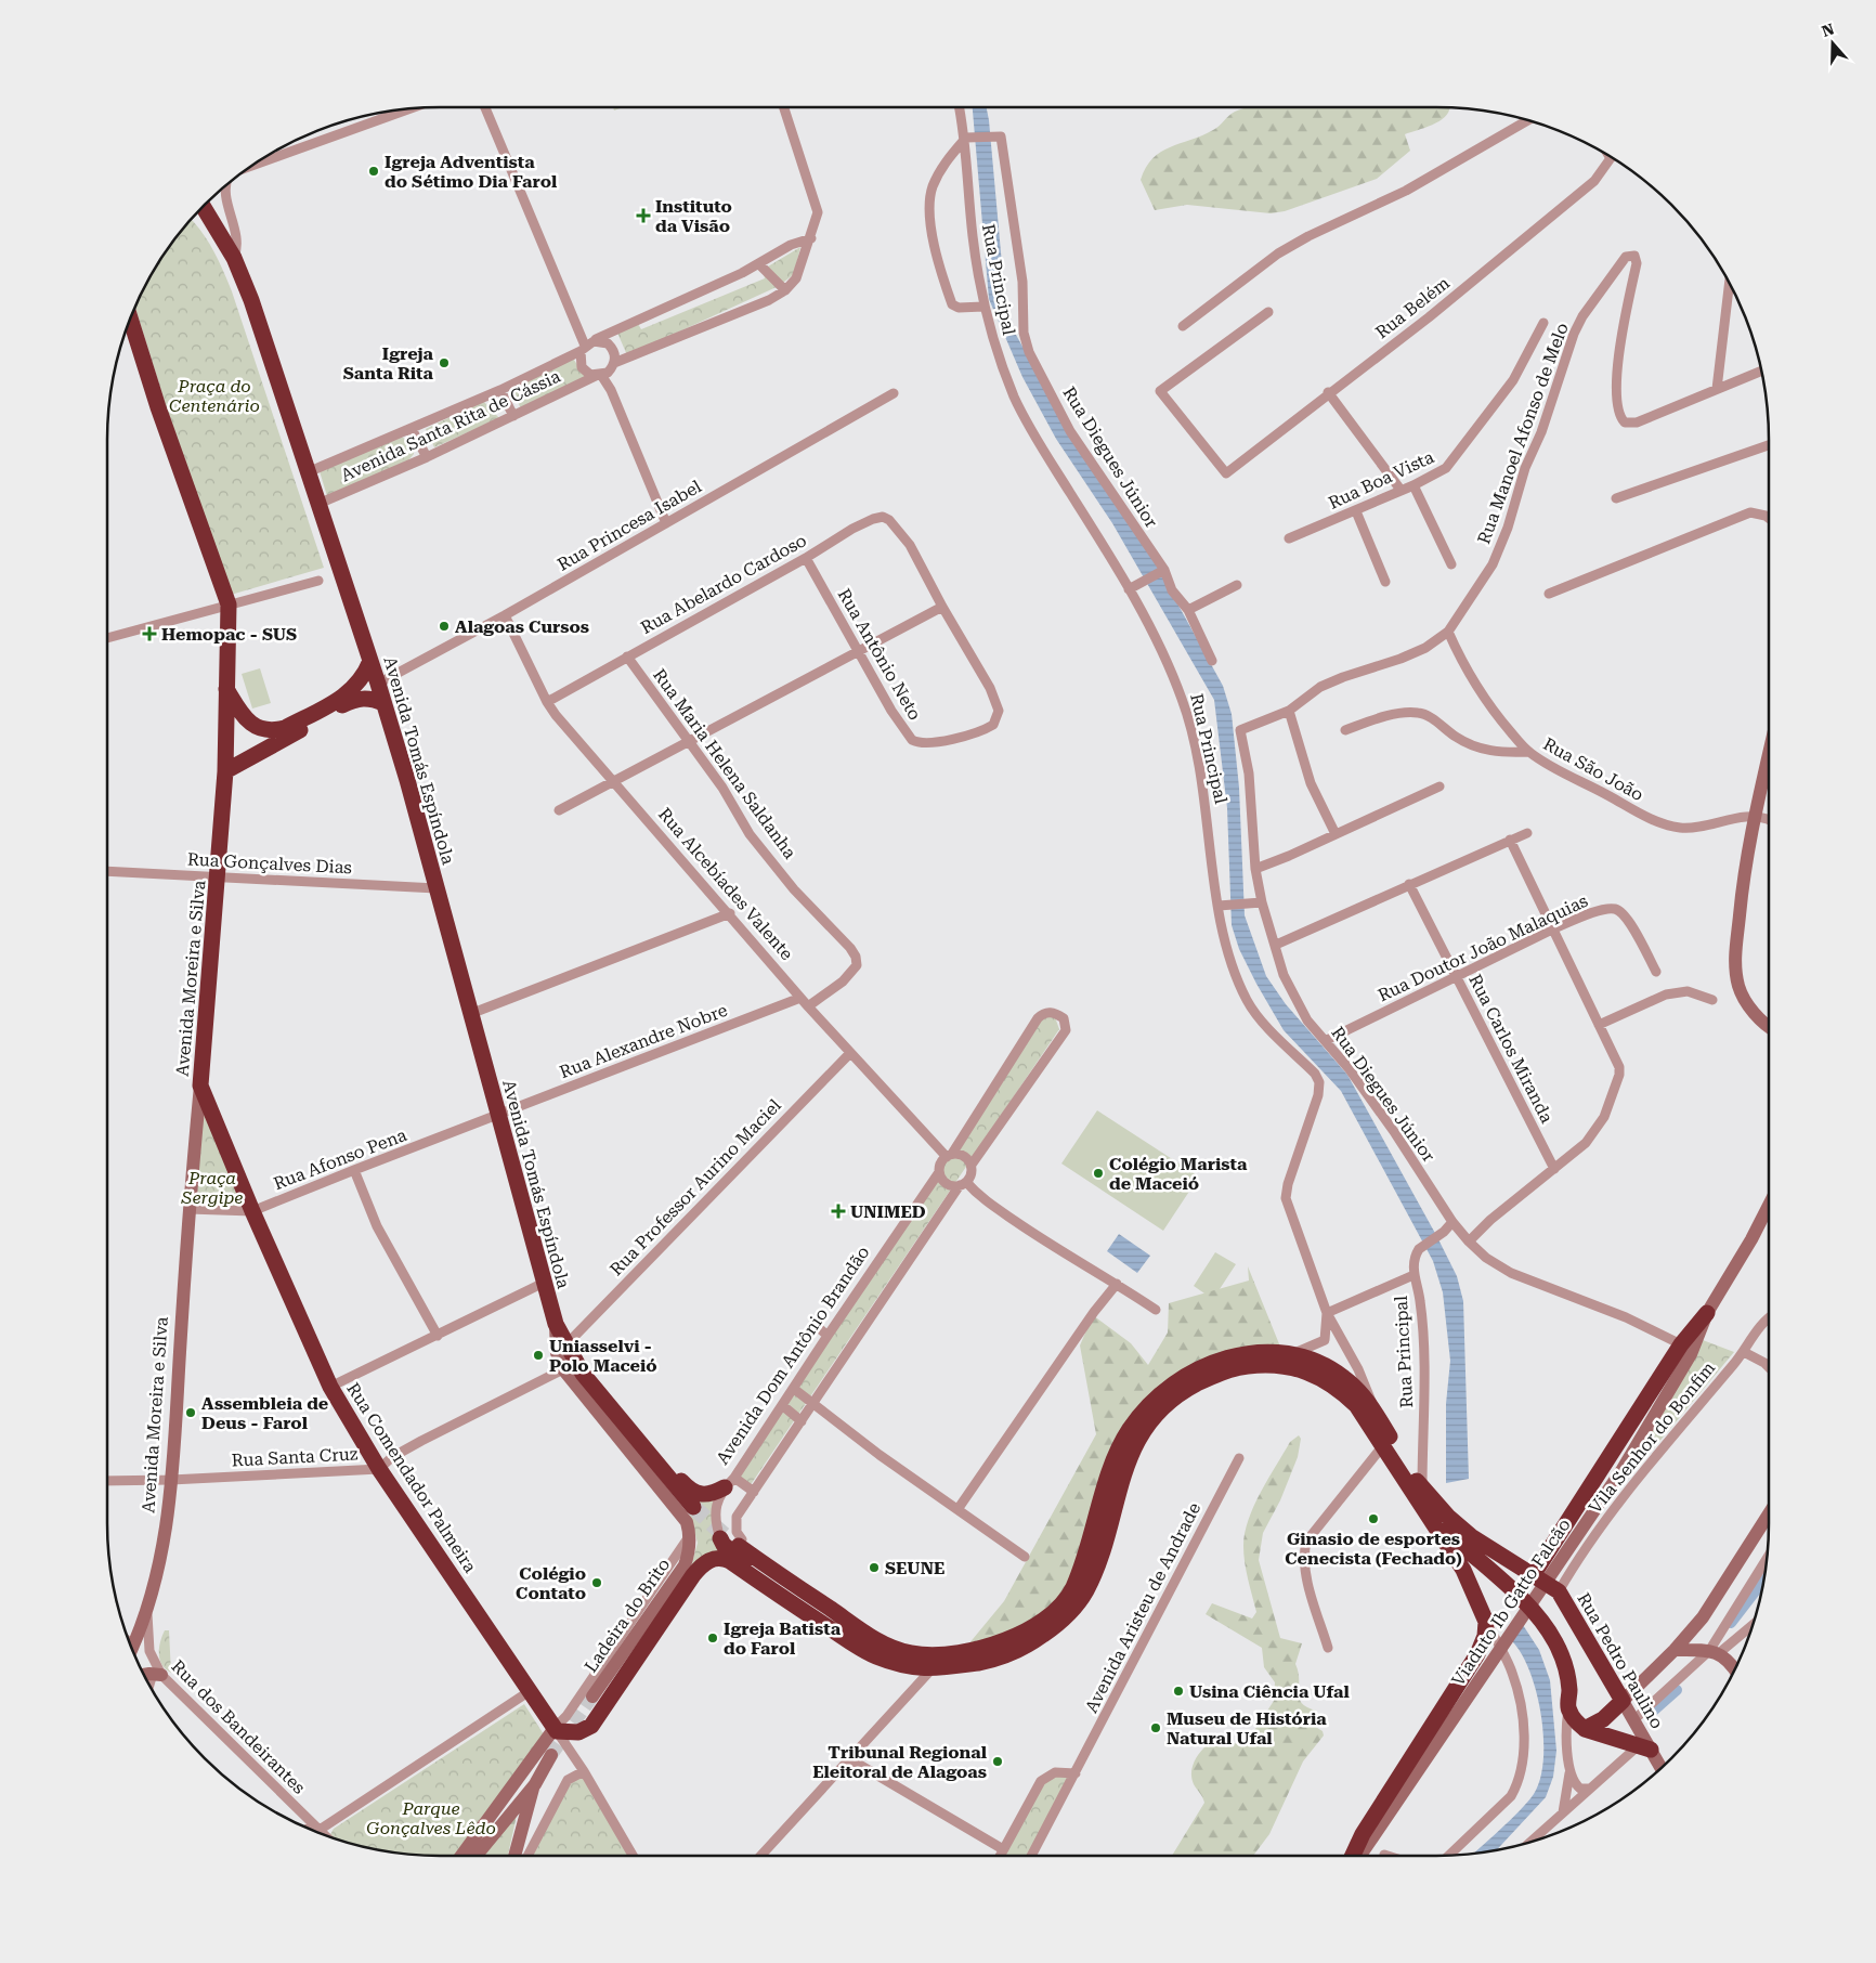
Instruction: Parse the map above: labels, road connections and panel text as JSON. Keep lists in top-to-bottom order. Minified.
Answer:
{"streets":{"highway":["Avenida Tomás Espíndola","Avenida Moreira e Silva","Rua Comendador Palmeira","Rua Pedro Paulino"],"main road":["Viaduto Ib Gatto Falcão","Ladeira do Brito"],"street":["Rua Principal","Rua Belém","Avenida Santa Rita de Cássia","Rua Manoel Afonso de Melo","Rua Diegues Júnior","Rua Boa Vista","Rua Princesa Isabel","Rua Abelardo Cardoso","Rua Antônio Neto","Rua Maria Helena Saldanha","Rua São João","Rua Gonçalves Dias","Rua Alcebíades Valente","Rua Doutor João Malaquias","Rua Alexandre Nobre","Rua Carlos Miranda","Rua Afonso Pena","Rua Professor Aurino Maciel","Avenida Dom Antônio Brandão","Vila Senhor do Bonfim","Rua Santa Cruz","Avenida Aristeu de Andrade","Rua dos Bandeirantes"]},"crossings":[["Rua Principal","Rua Diegues Júnior"],["Rua Principal","Rua Pedro Paulino"],["Avenida Santa Rita de Cássia","Avenida Tomás Espíndola"],["Rua Manoel Afonso de Melo","Rua Diegues Júnior"],["Rua Manoel Afonso de Melo","Rua São João"],["Rua Diegues Júnior","Rua Doutor João Malaquias"],["Rua Diegues Júnior","Viaduto Ib Gatto Falcão"],["Rua Princesa Isabel","Avenida Tomás Espíndola"],["Rua Princesa Isabel","Rua Alcebíades Valente"],["Rua Abelardo Cardoso","Rua Antônio Neto"],["Rua Abelardo Cardoso","Rua Maria Helena Saldanha"],["Rua Abelardo Cardoso","Rua Alcebíades Valente"],["Avenida Tomás Espíndola","Rua Gonçalves Dias"],["Avenida Tomás Espíndola","Rua Alexandre Nobre"],["Avenida Tomás Espíndola","Rua Afonso Pena"],["Avenida Tomás Espíndola","Rua Professor Aurino Maciel"],["Avenida Tomás Espíndola","Ladeira do Brito"],["Rua Maria Helena Saldanha","Rua Alcebíades Valente"],["Rua Gonçalves Dias","Avenida Moreira e Silva"],["Rua Alcebíades Valente","Rua Alexandre Nobre"],["Rua Alcebíades Valente","Rua Professor Aurino Maciel"],["Rua Alcebíades Valente","Avenida Dom Antônio Brandão"],["Rua Doutor João Malaquias","Rua Carlos Miranda"],["Avenida Moreira e Silva","Rua Afonso Pena"],["Avenida Moreira e Silva","Rua Santa Cruz"],["Avenida Moreira e Silva","Rua Comendador Palmeira"],["Avenida Moreira e Silva","Rua dos Bandeirantes"],["Rua Alexandre Nobre","Rua Afonso Pena"],["Rua Afonso Pena","Rua Comendador Palmeira"],["Vila Senhor do Bonfim","Rua Pedro Paulino"],["Rua Santa Cruz","Rua Comendador Palmeira"]],"parks":["Praça do Centenário","Praça Sergipe","Parque Gonçalves Lêdo"],"places":{"other":["Igreja Adventista do Sétimo Dia Farol","Igreja Santa Rita","Alagoas Cursos","Colégio Marista de Maceió","Uniasselvi - Polo Maceió","Assembleia de Deus - Farol","Ginasio de esportes Cenecista (Fechado)","SEUNE","Colégio Contato","Igreja Batista do Farol","Usina Ciência Ufal","Museu de História Natural Ufal","Tribunal Regional Eleitoral de Alagoas"],"health":["Instituto da Visão","Hemopac - SUS","UNIMED"]},"north":"top"}
